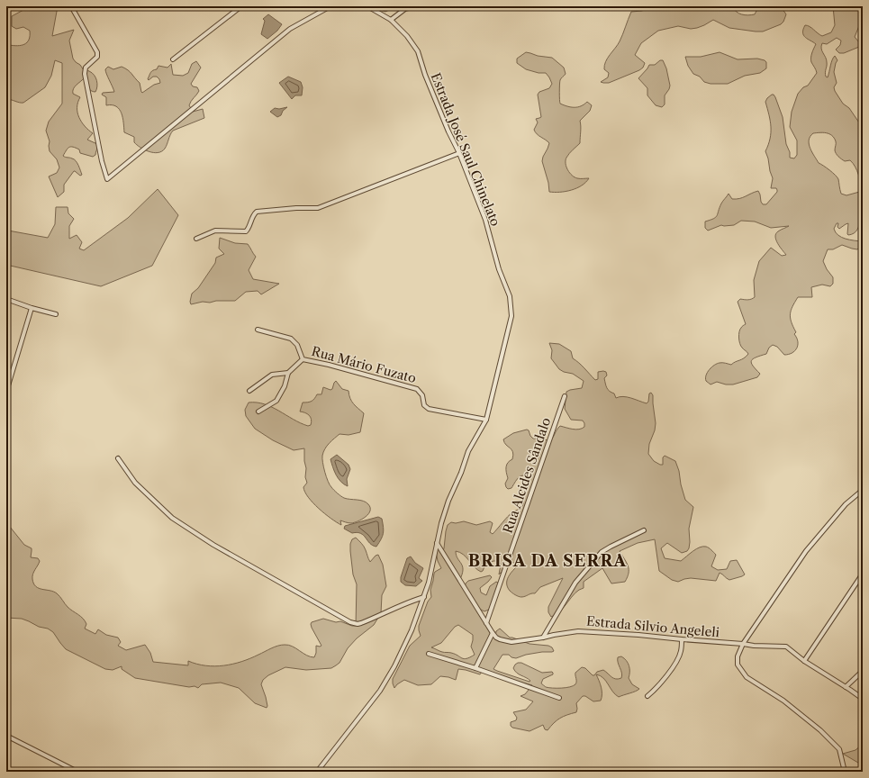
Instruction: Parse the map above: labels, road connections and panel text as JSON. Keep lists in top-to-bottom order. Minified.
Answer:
{"streets":{"street":["Estrada José Saul Chinelato","Rua Mário Fuzato","Rua Alcides Sândalo","Estrada Silvio Angeleli"]},"crossings":[["Estrada José Saul Chinelato","Rua Mário Fuzato"],["Estrada José Saul Chinelato","Estrada Silvio Angeleli"],["Rua Alcides Sândalo","Estrada Silvio Angeleli"]],"districts":["BRISA DA SERRA"]}
